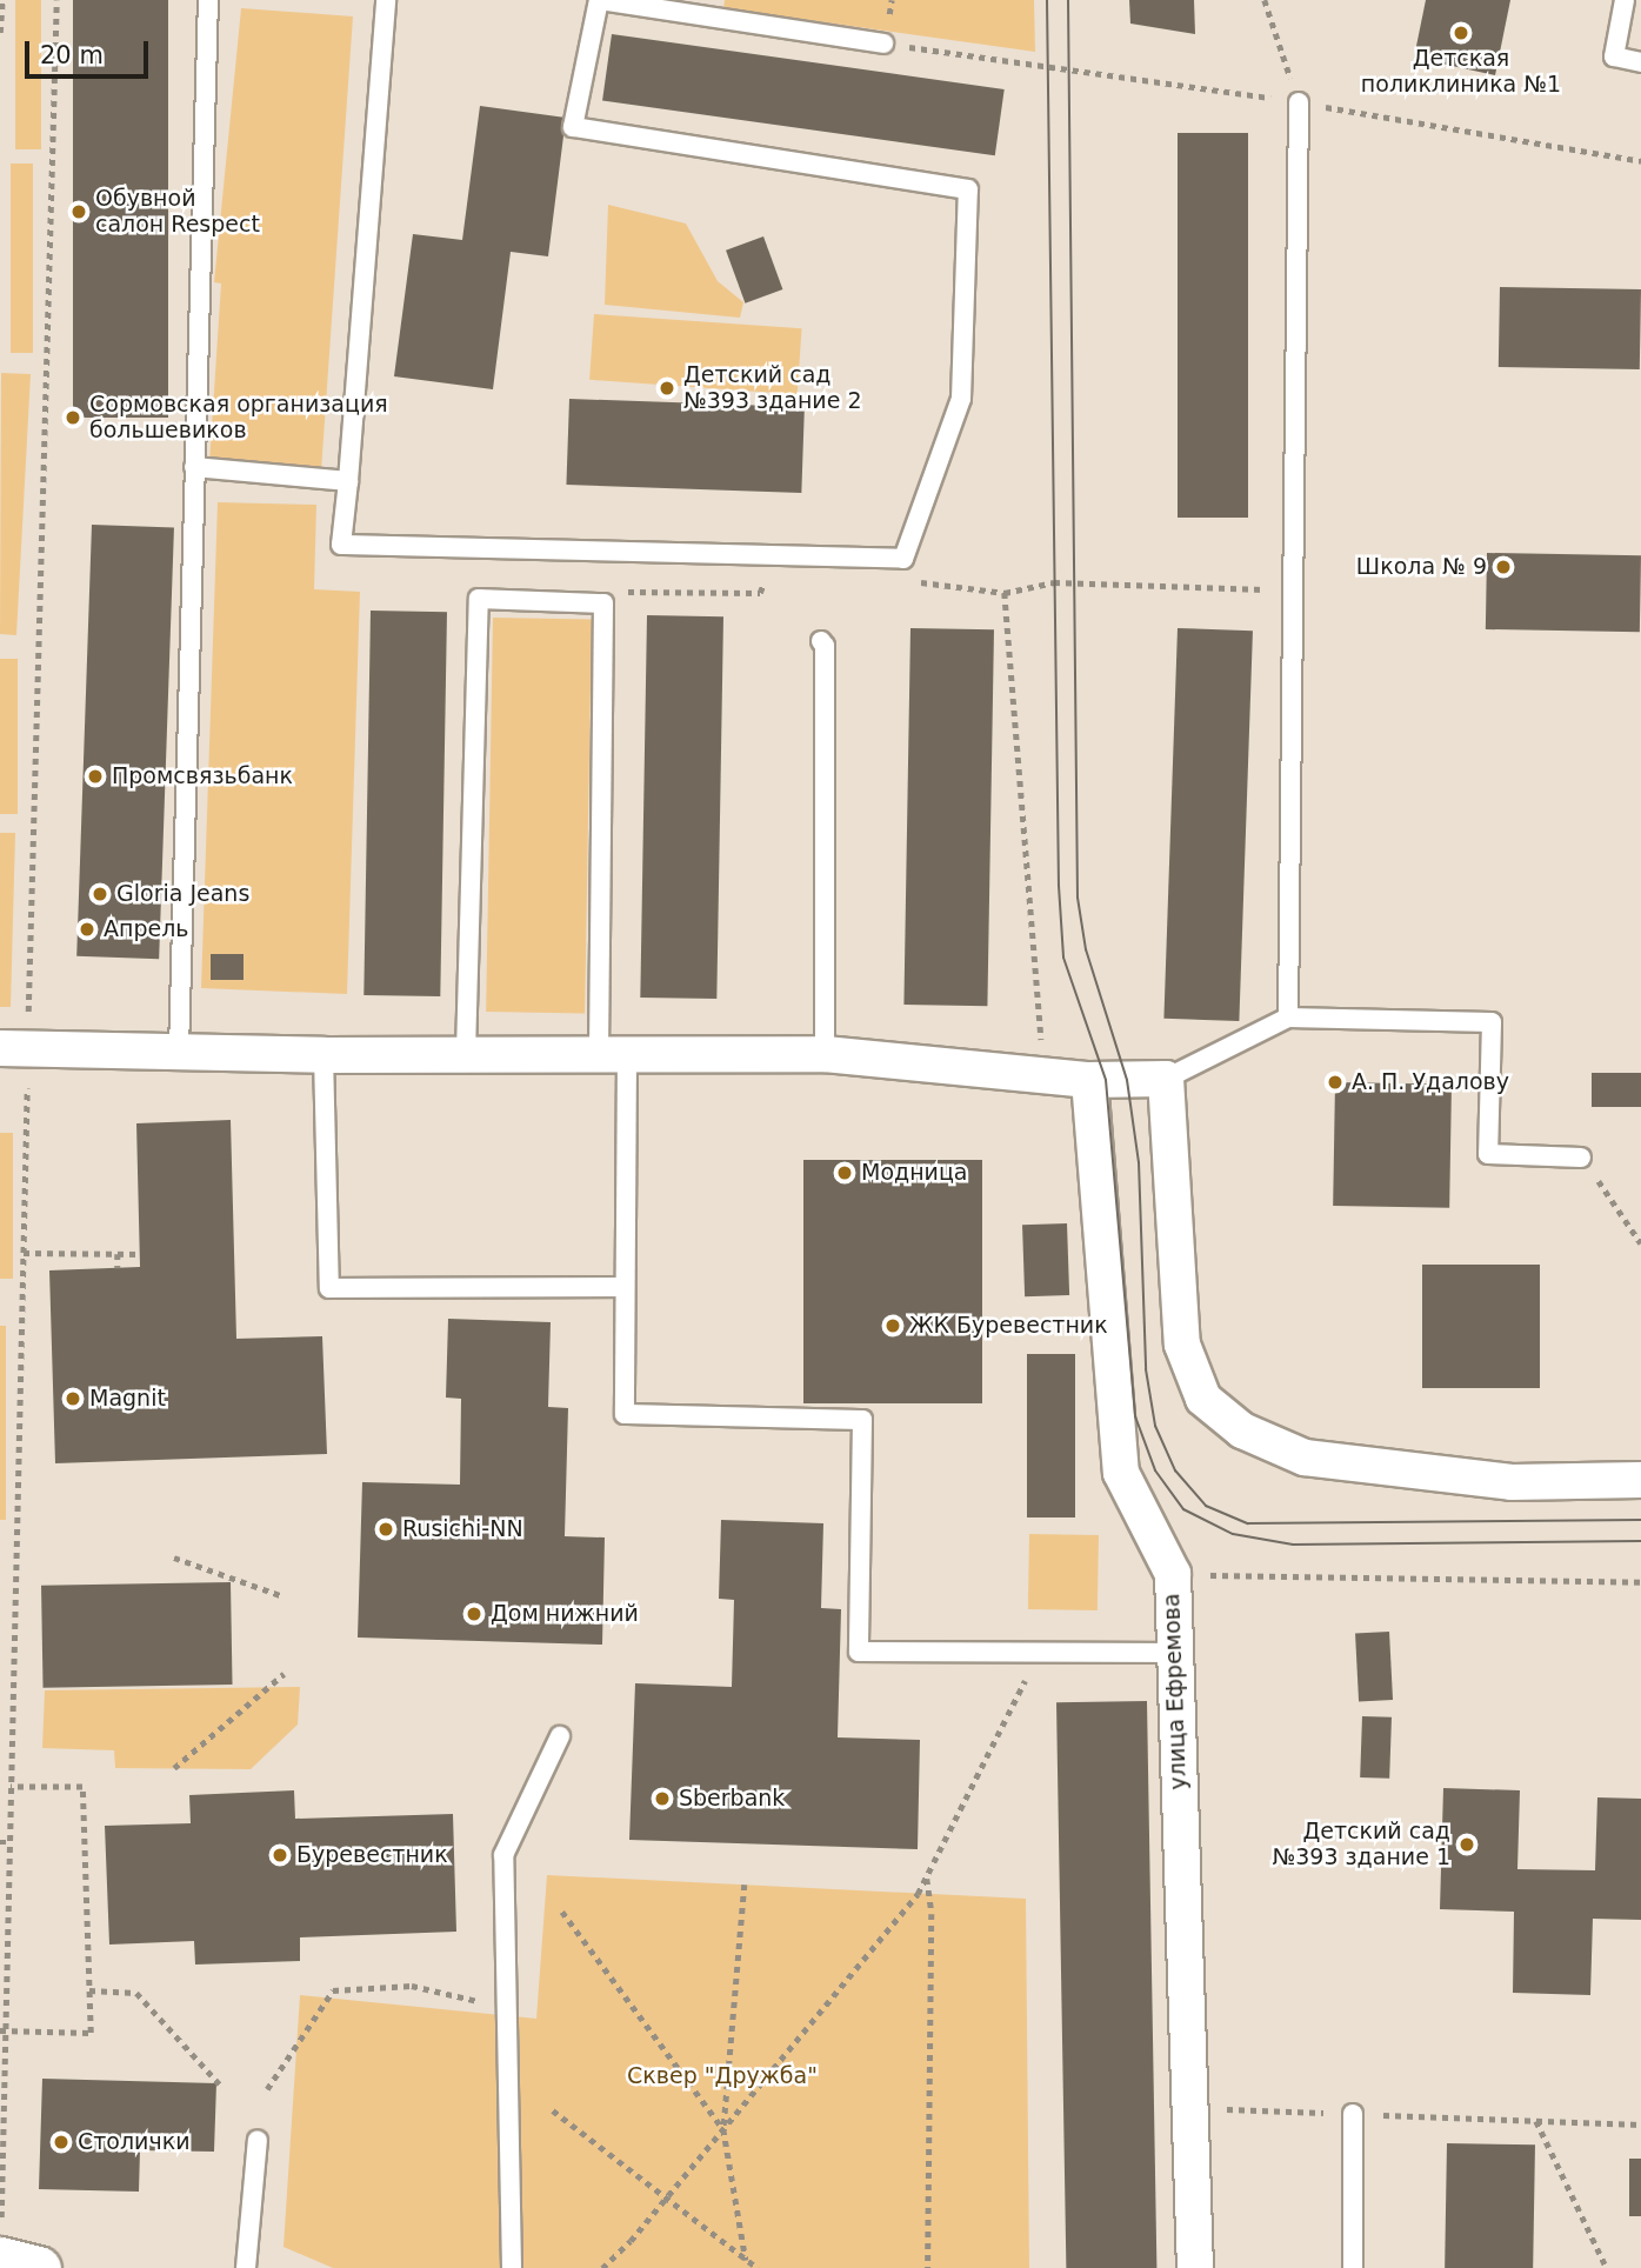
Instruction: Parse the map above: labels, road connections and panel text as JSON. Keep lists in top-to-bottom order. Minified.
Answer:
{"streets":{"street":["улица Ефремова"]},"parks":["Сквер \"Дружба\""],"places":["Детская поликлиника №1","Обувной салон Respect","Детский сад №393 здание 2","Сормовская организация большевиков","Школа № 9","Промсвязьбанк","Gloria Jeans","Апрель","А. П. Удалову","Модница","ЖК Буревестник","Magnit","Rusichi-NN","Дом нижний","Sberbank","Детский сад №393 здание 1","Буревестник","Столички"],"scale_bar":"20 m"}
